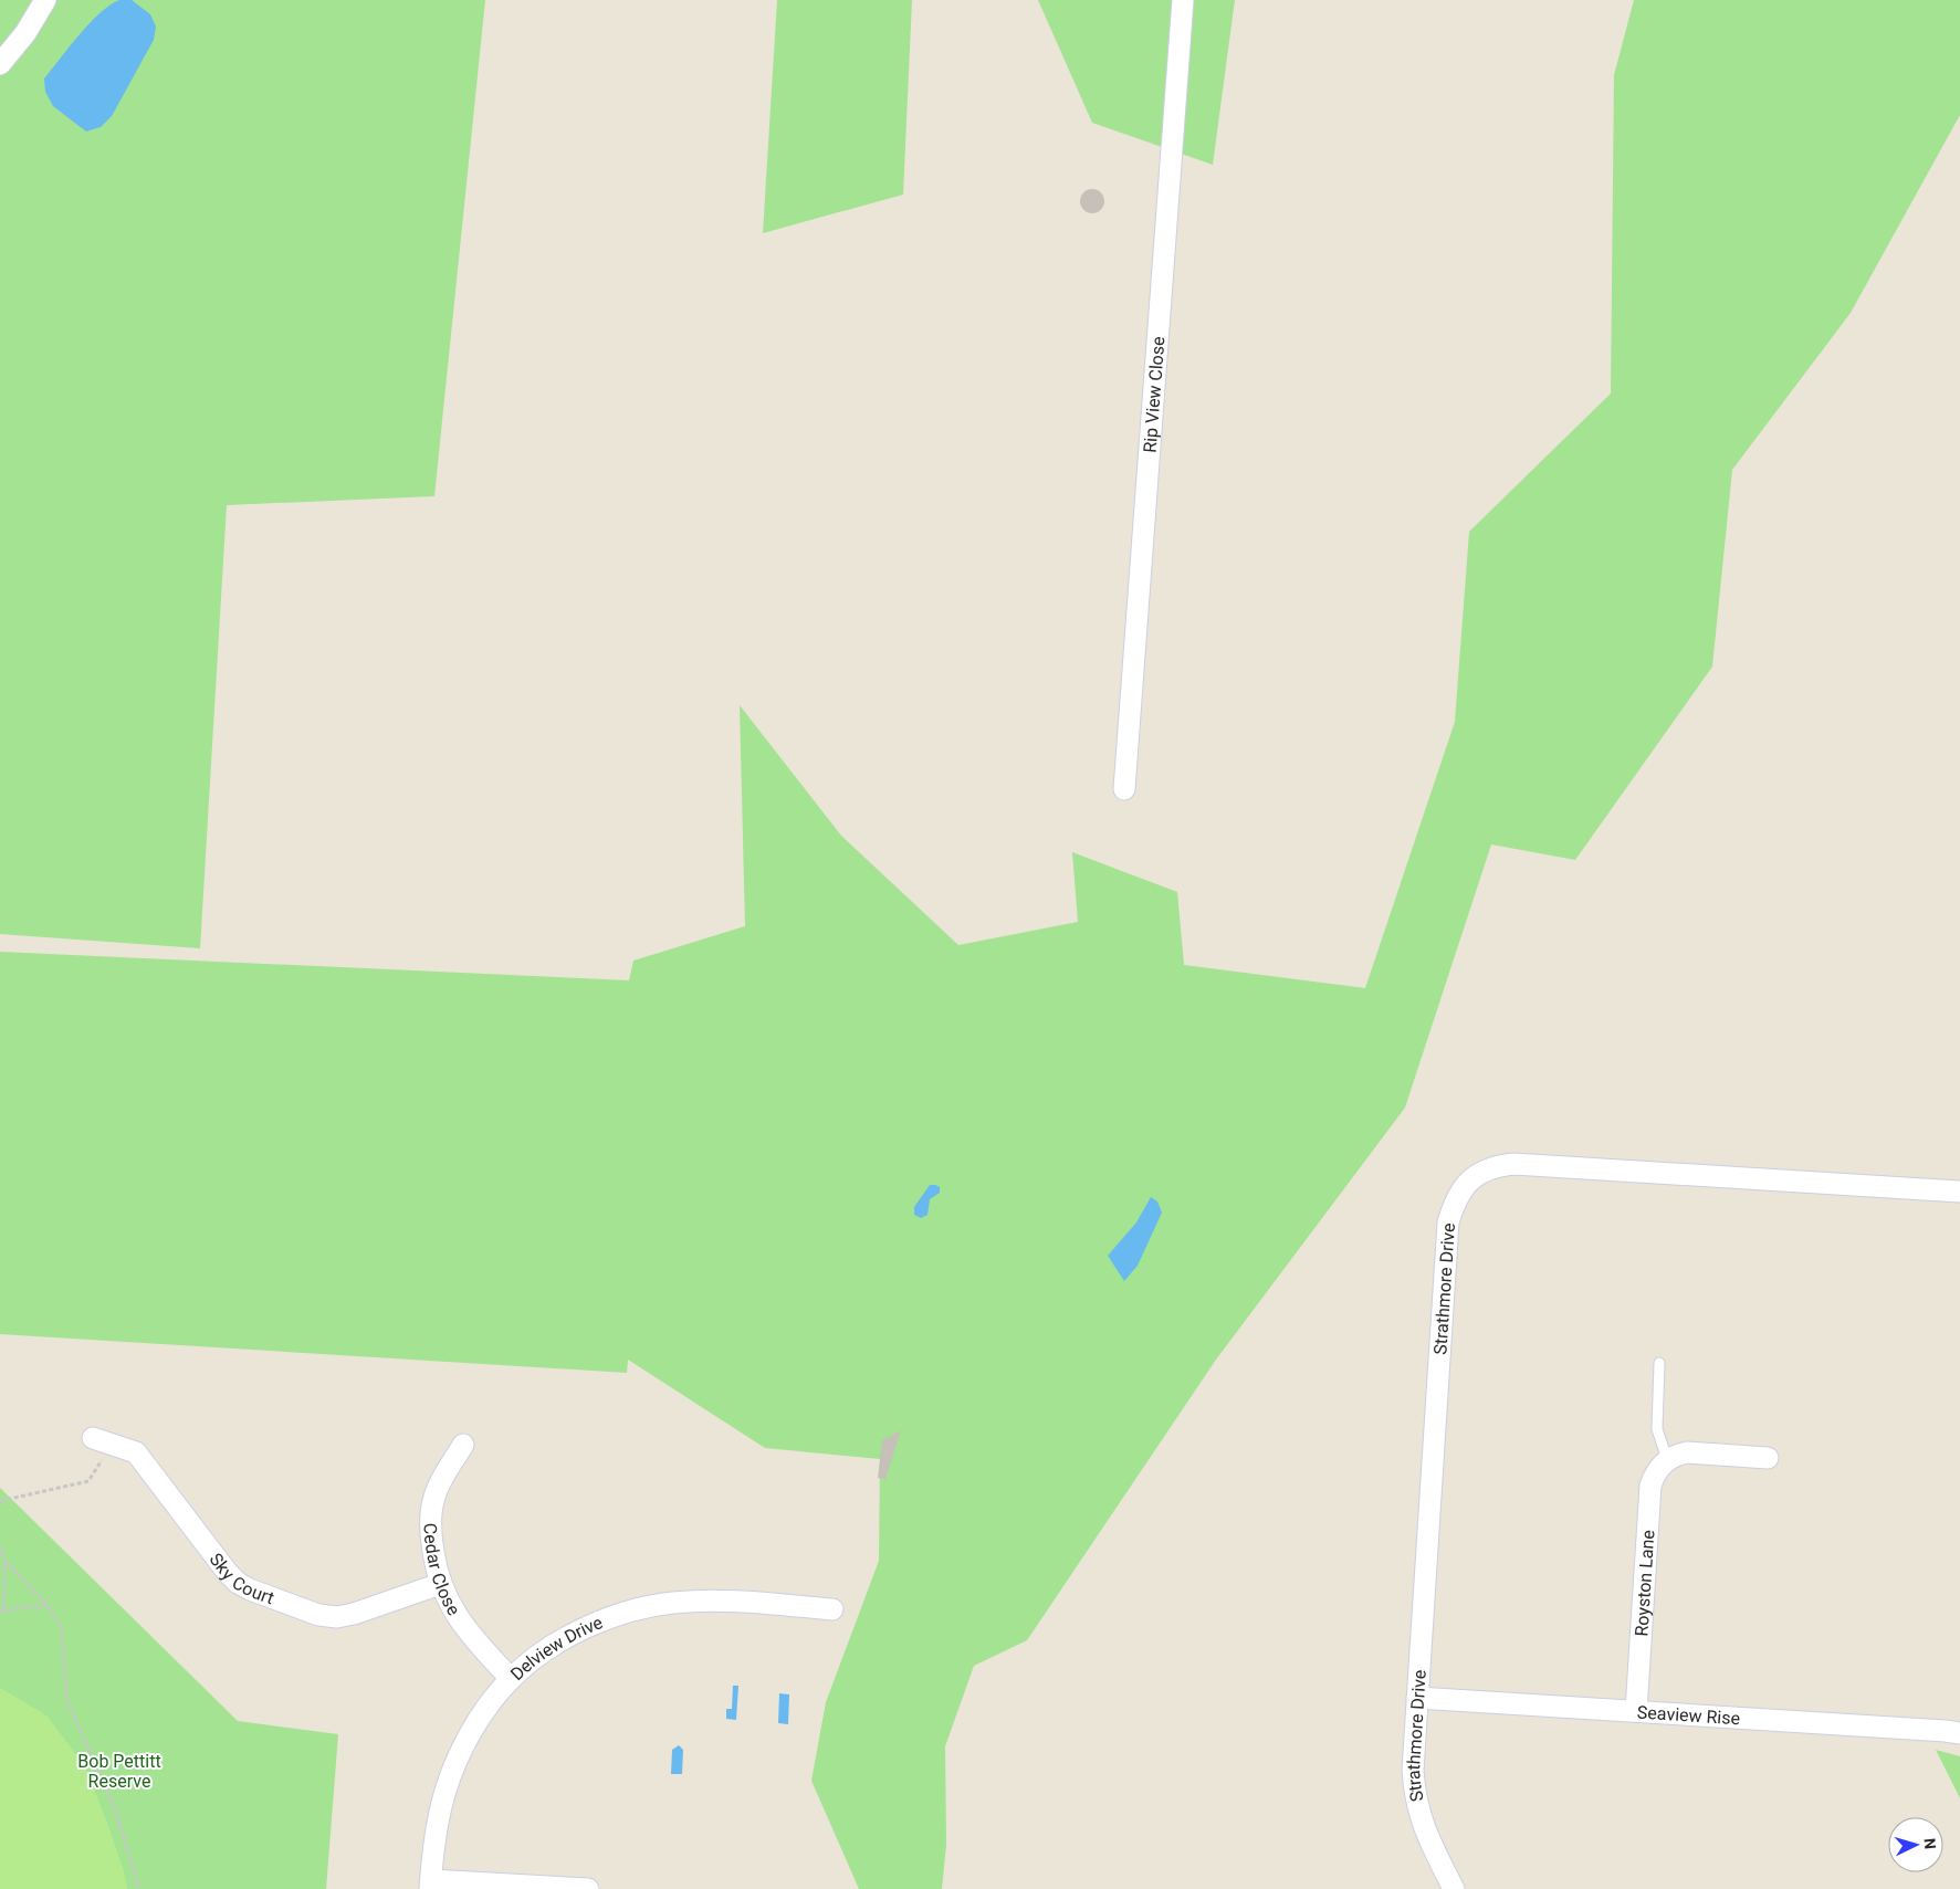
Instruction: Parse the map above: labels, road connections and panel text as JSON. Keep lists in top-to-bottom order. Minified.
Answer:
{"streets":{"street":["Rip View Close","Strathmore Drive","Cedar Close","Sky Court","Royston Lane","Delview Drive","Seaview Rise"]},"crossings":[["Strathmore Drive","Seaview Rise"],["Cedar Close","Sky Court"],["Cedar Close","Delview Drive"],["Royston Lane","Seaview Rise"]],"parks":["Bob Pettitt Reserve"],"north":"right"}
